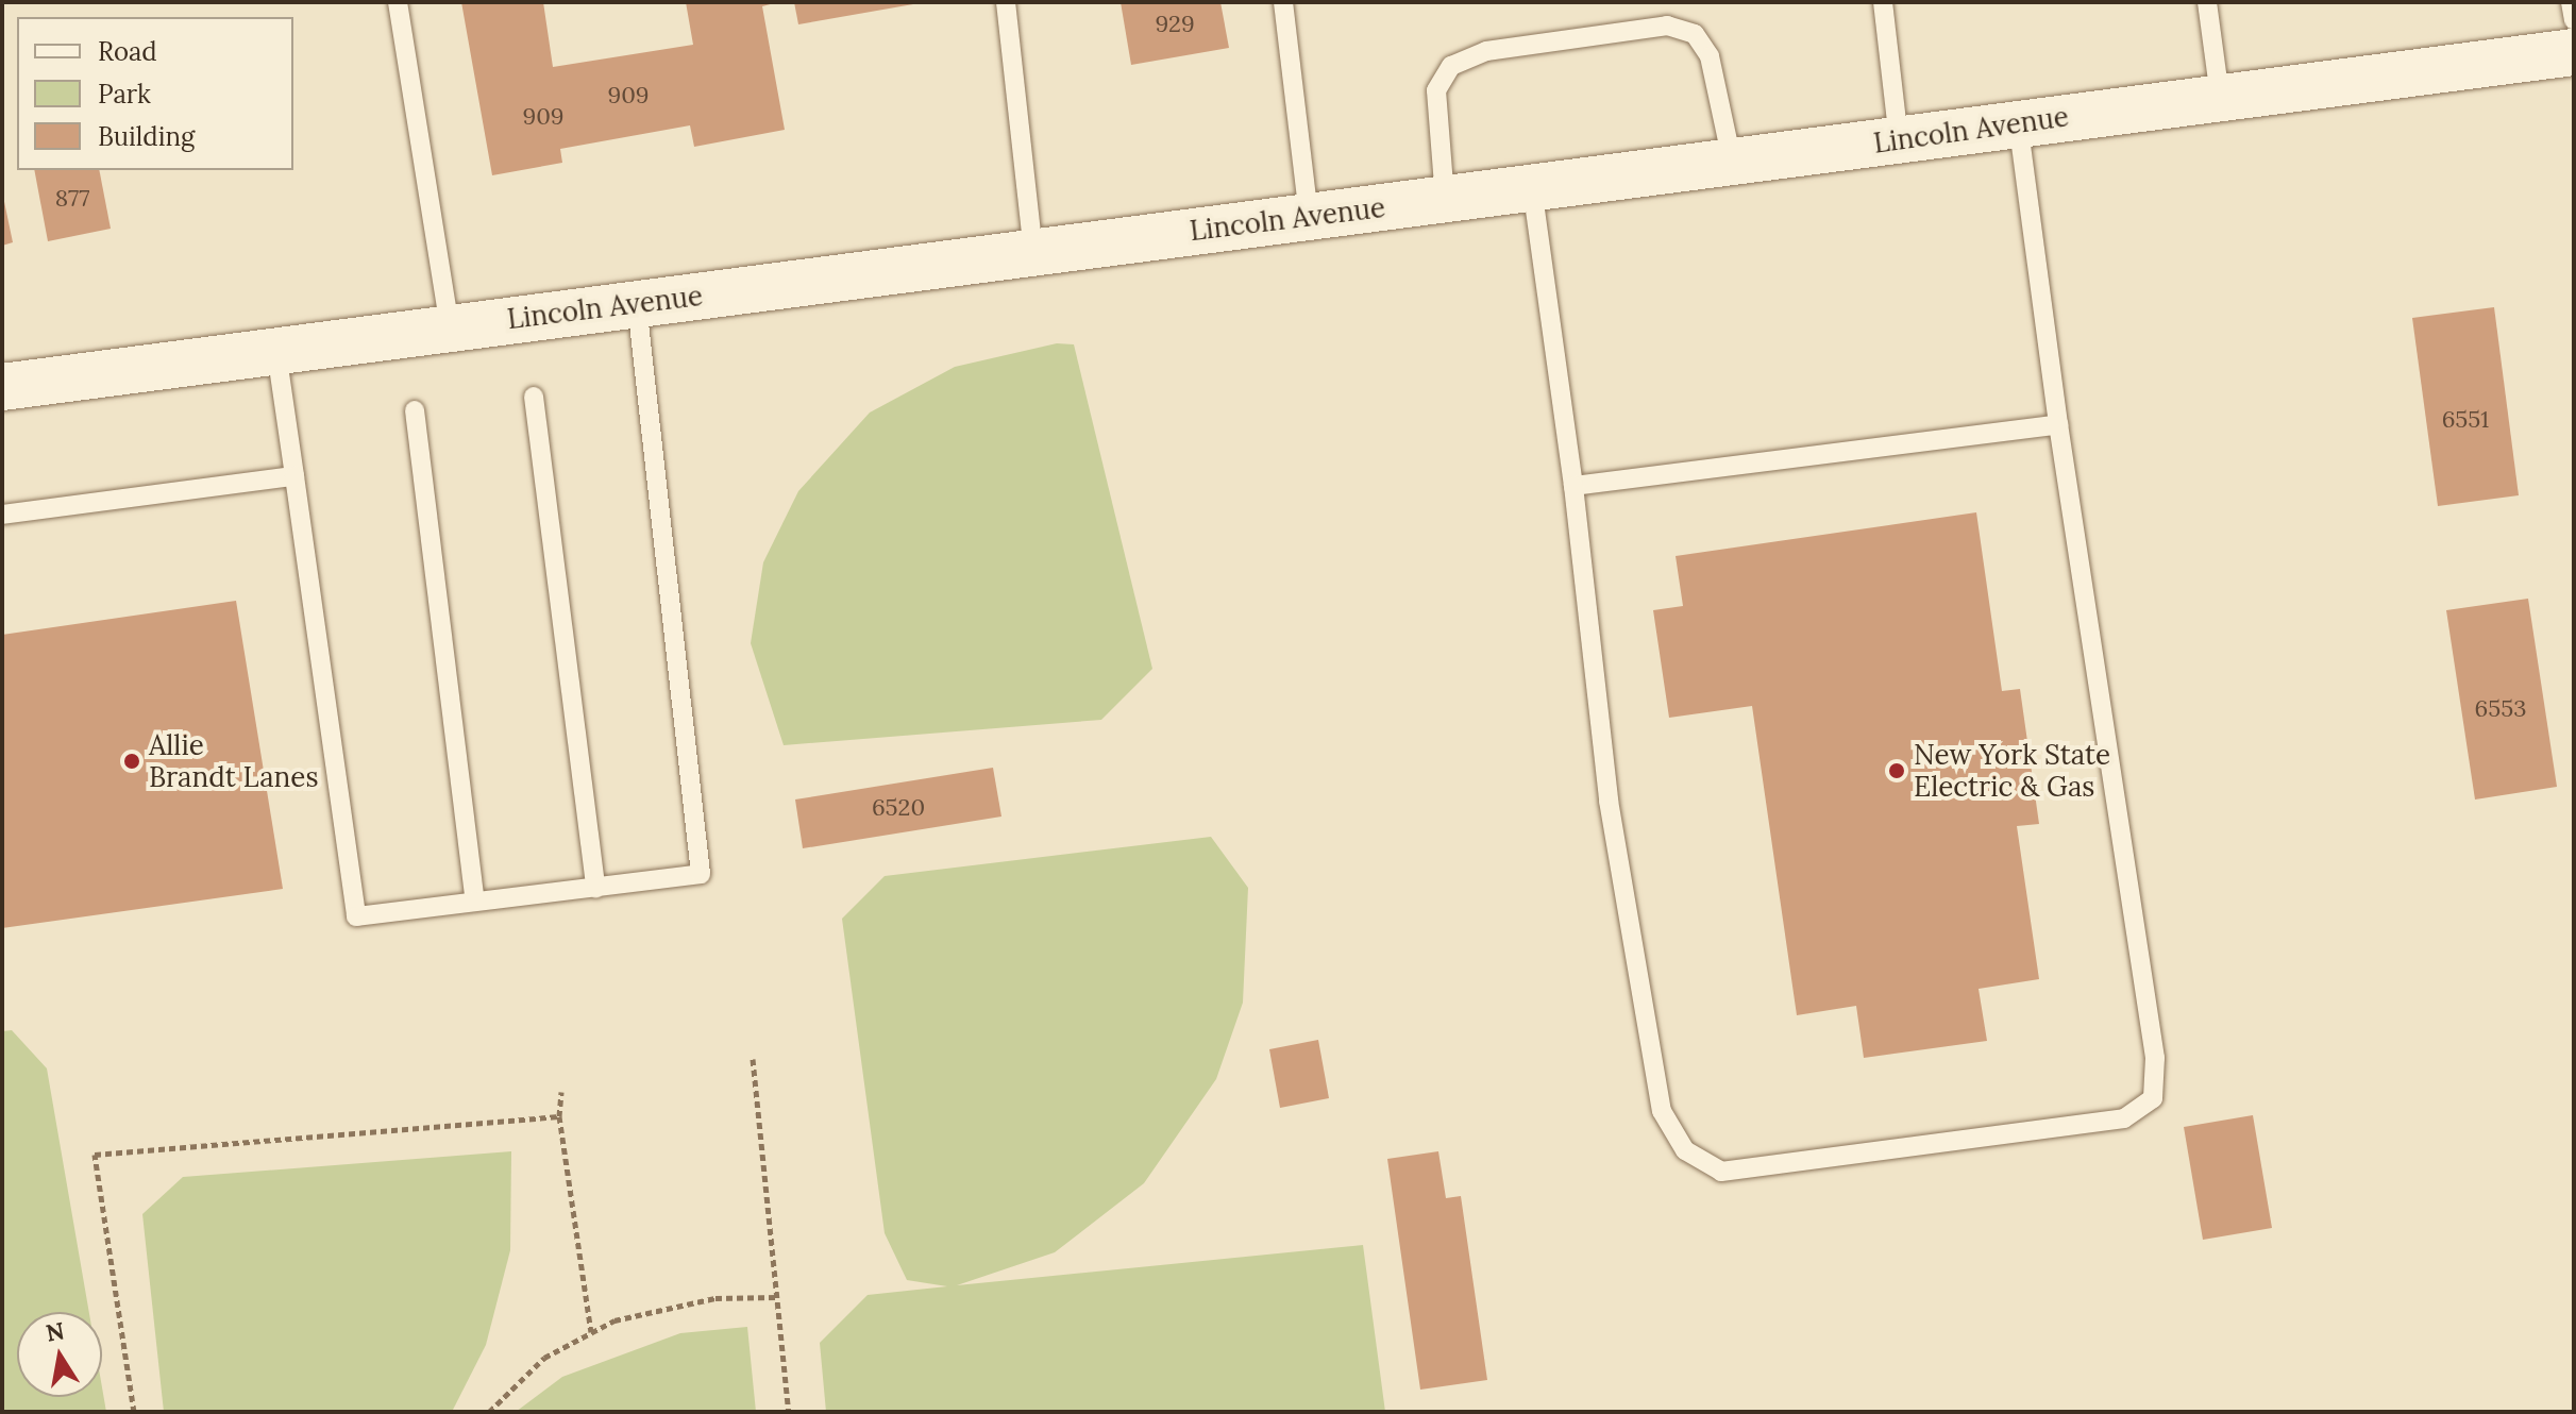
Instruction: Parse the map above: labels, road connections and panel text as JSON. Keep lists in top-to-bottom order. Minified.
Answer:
{"streets":{"street":["Lincoln Avenue"]},"places":["Allie Brandt Lanes","New York State Electric & Gas"],"house_numbers":["929","909","909","877","6551","6553","6520"],"legend":["Road","Park","Building"],"north":"top"}
